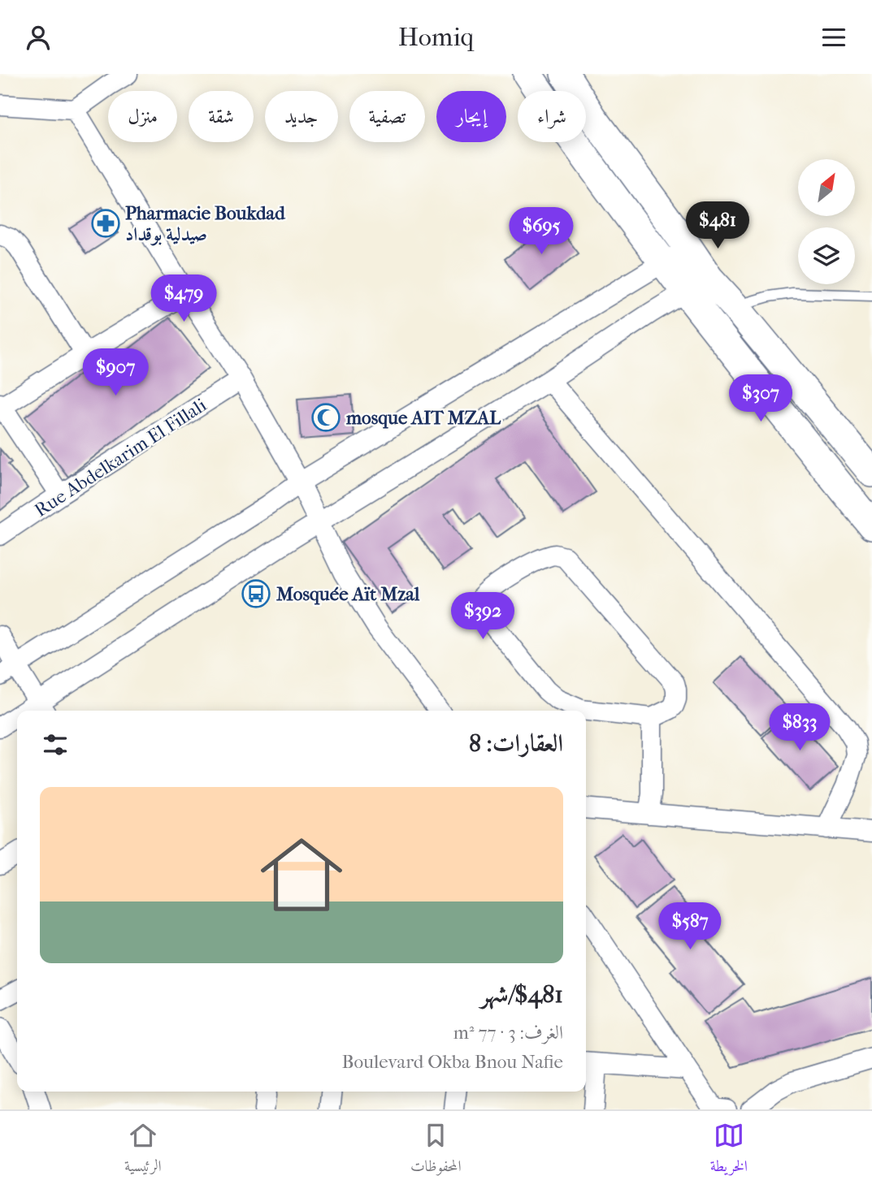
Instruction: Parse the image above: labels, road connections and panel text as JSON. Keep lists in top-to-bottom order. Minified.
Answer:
{"streets":{"street":["Rue Abdelkarim El Fillali"]},"places":{"pharmacy":["Pharmacie Boukdad صيدلية بوقداد"],"mosque":["mosque AIT MZAL"],"bus stop":["Mosquée Aït Mzal"]},"north":"top right","page":{"header":"Homiq","chip":["شراء","إيجار","تصفية","جديد","شقة","منزل"],"price":["$481","$695","$479","$907","$307","$392","$833","$587"],"heading":"العقارات: 8","list":[{"name":"$481/شهر","note":"الغرف: 3 · 77 m² · Boulevard Okba Bnou Nafie"}],"tabs":["الخريطة","المحفوظات","الرئيسية"]}}
